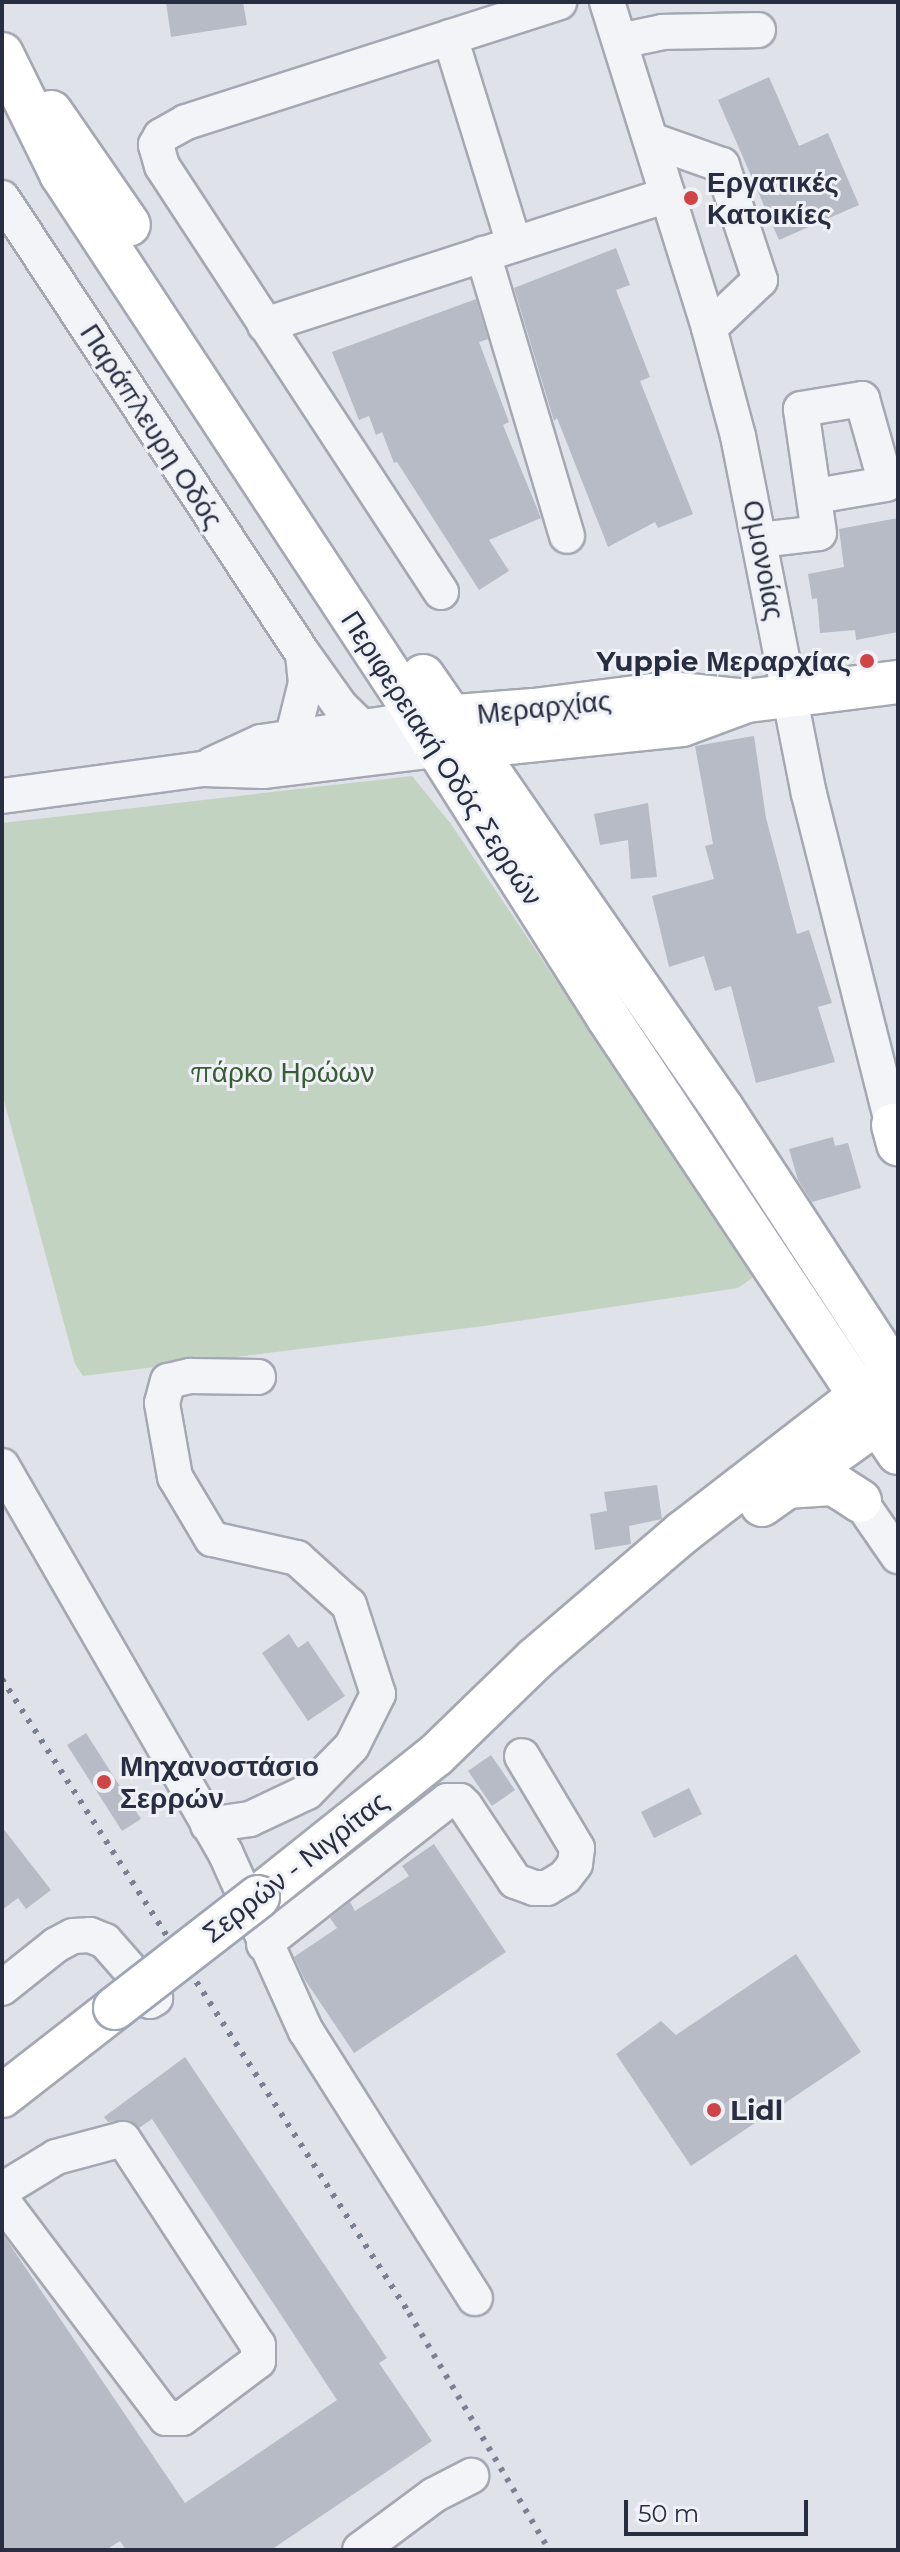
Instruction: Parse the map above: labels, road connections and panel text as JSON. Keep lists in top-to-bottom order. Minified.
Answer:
{"streets":{"main road":["Μεραρχίας","Περιφερειακή Οδός Σερρών","Σερρών - Νιγρίτας"],"street":["Παράπλευρη Οδός","Ομονοίας"]},"crossings":[["Παράπλευρη Οδός","Μεραρχίας"],["Ομονοίας","Μεραρχίας"],["Μεραρχίας","Περιφερειακή Οδός Σερρών"],["Περιφερειακή Οδός Σερρών","Σερρών - Νιγρίτας"]],"parks":["πάρκο Ηρώων"],"places":["Εργατικές Κατοικίες","Yuppie Μεραρχίας","Μηχανοστάσιο Σερρών","Lidl"],"scale_bar":"50 m"}
